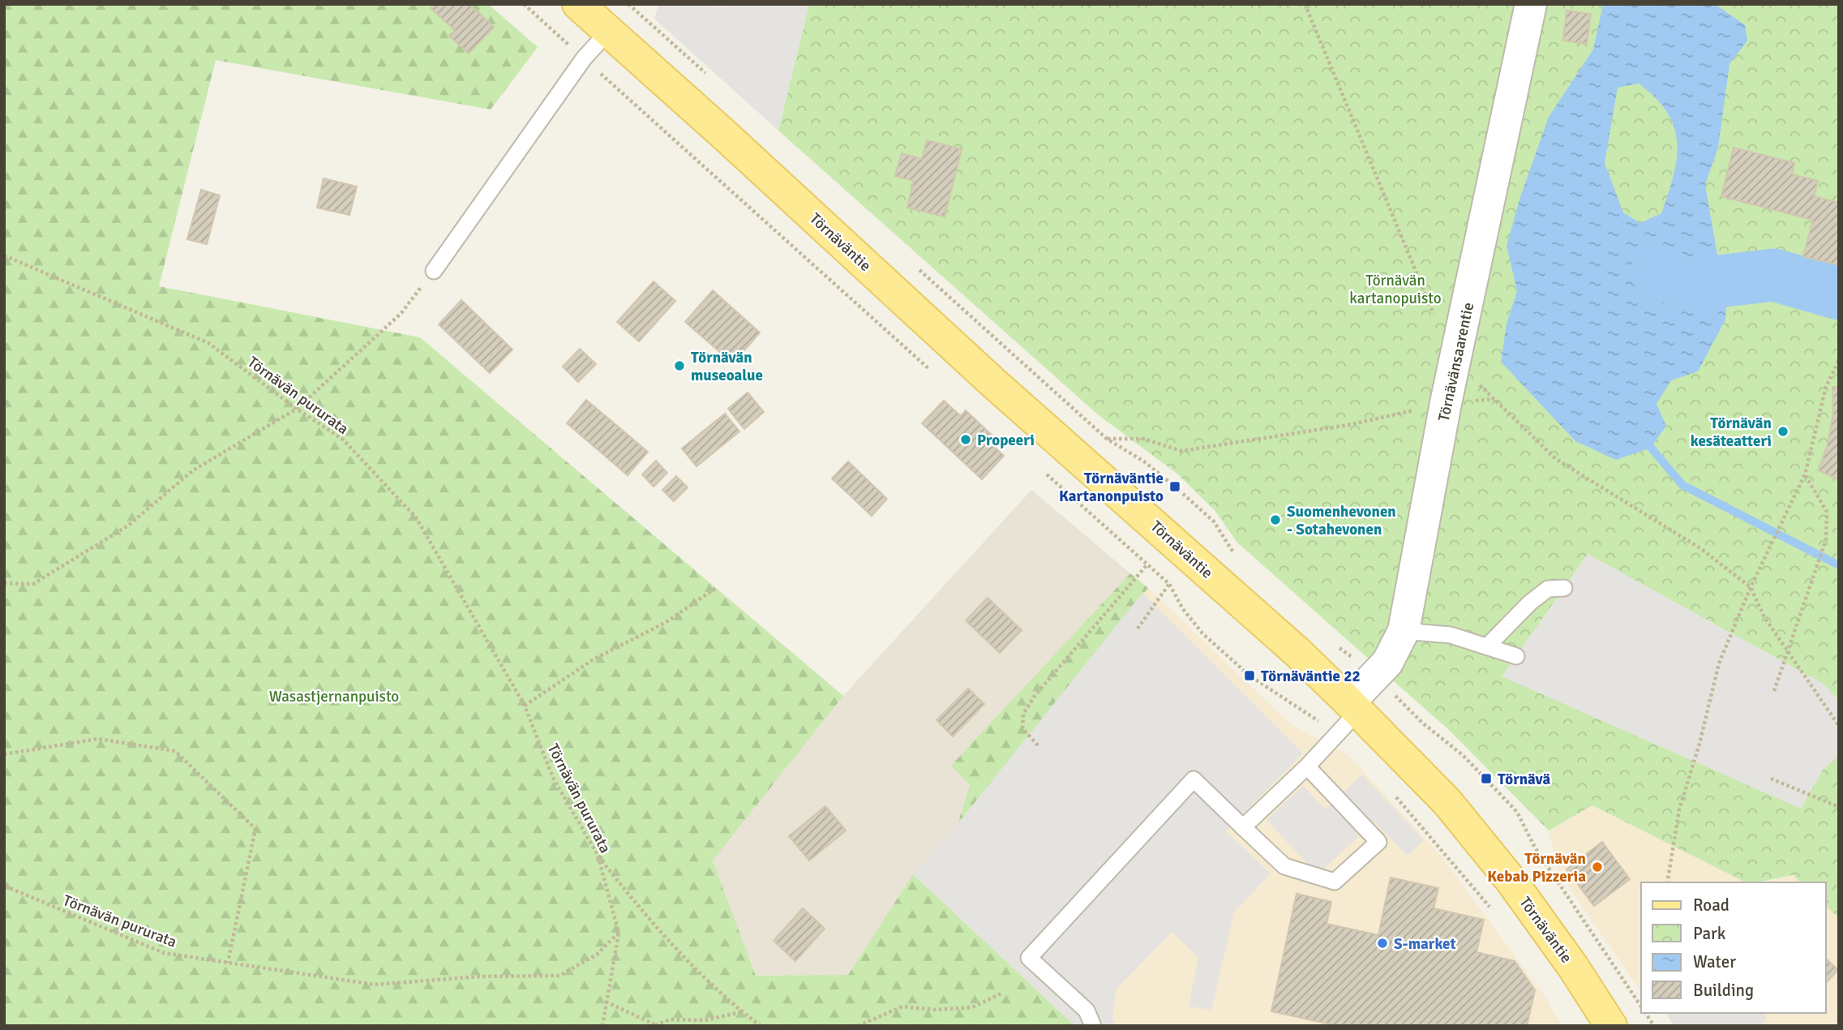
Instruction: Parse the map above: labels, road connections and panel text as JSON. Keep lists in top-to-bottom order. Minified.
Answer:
{"streets":{"main road":["Törnäväntie"],"street":["Törnävänsaarentie"],"path":["Törnävän pururata"]},"crossings":[["Törnäväntie","Törnävänsaarentie"]],"parks":["Törnävän kartanopuisto","Wasastjernanpuisto"],"places":{"other":["Törnävän museoalue","Törnävän kesäteatteri","Propeeri","Suomenhevonen - Sotahevonen","Törnävän Kebab Pizzeria","S-market"],"transit":["Törnäväntie Kartanonpuisto","Törnäväntie 22","Törnävä"]},"legend":["Road","Park","Water","Building"]}
